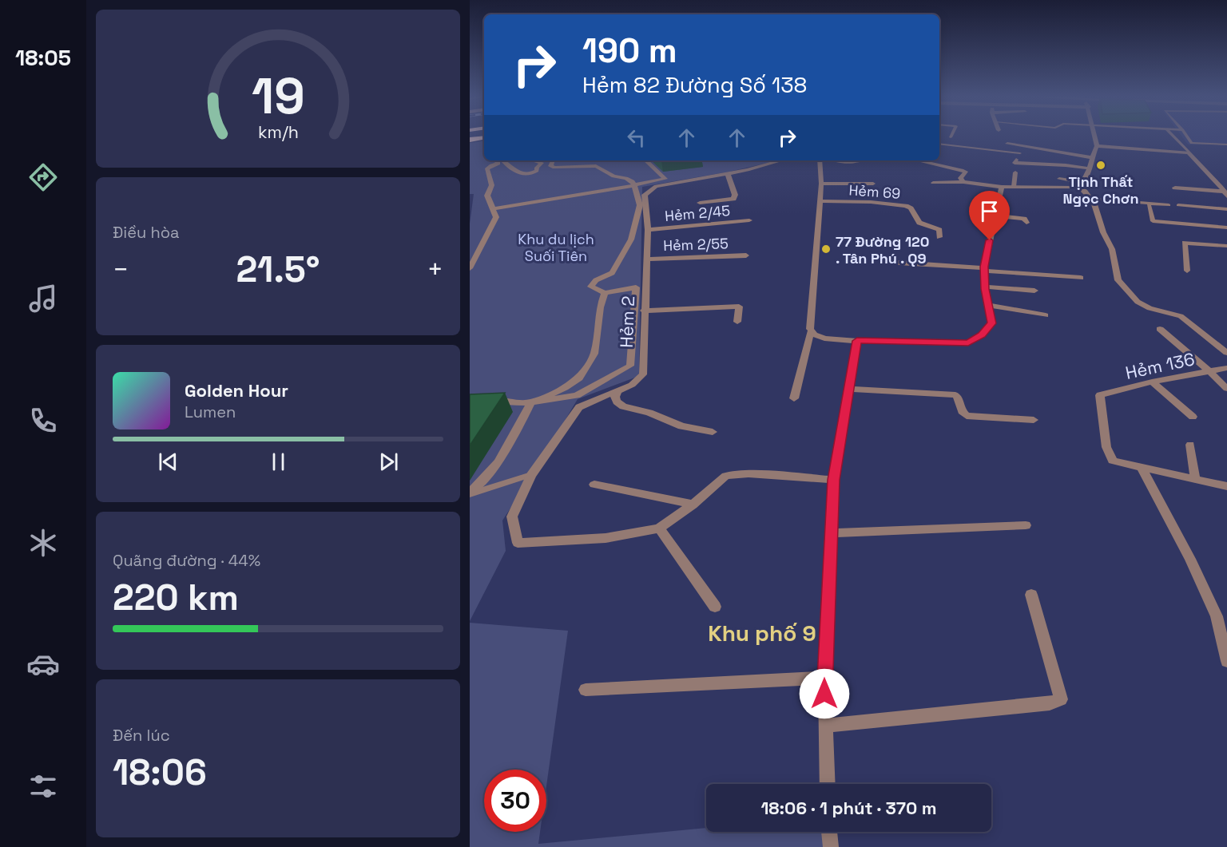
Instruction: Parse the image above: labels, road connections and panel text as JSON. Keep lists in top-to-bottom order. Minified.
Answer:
{"streets":{"street":["Hẻm 69","Hẻm 2/45","Hẻm 2/55","Hẻm 2","Hẻm 136"]},"crossings":[["Hẻm 2/45","Hẻm 2"],["Hẻm 2/55","Hẻm 2"]],"districts":["Khu phố 9"],"parks":["Khu du lịch Suối Tiên"],"places":["Tịnh Thất Ngọc Chơn","77 Đường 120 . Tân Phú . Q9"],"page":{"tabs":"18:05","turn":["190 m","Hẻm 82 Đường Số 138"],"tile":["Điều hòa",["Quãng đường · 44%","220 km"],["Đến lúc","18:06"]],"heat":["−","21.5°","+"],"song":["Golden Hour","Lumen"],"limit":"30","trip":"18:06 · 1 phút · 370 m","gauge":["19","km/h"]}}
